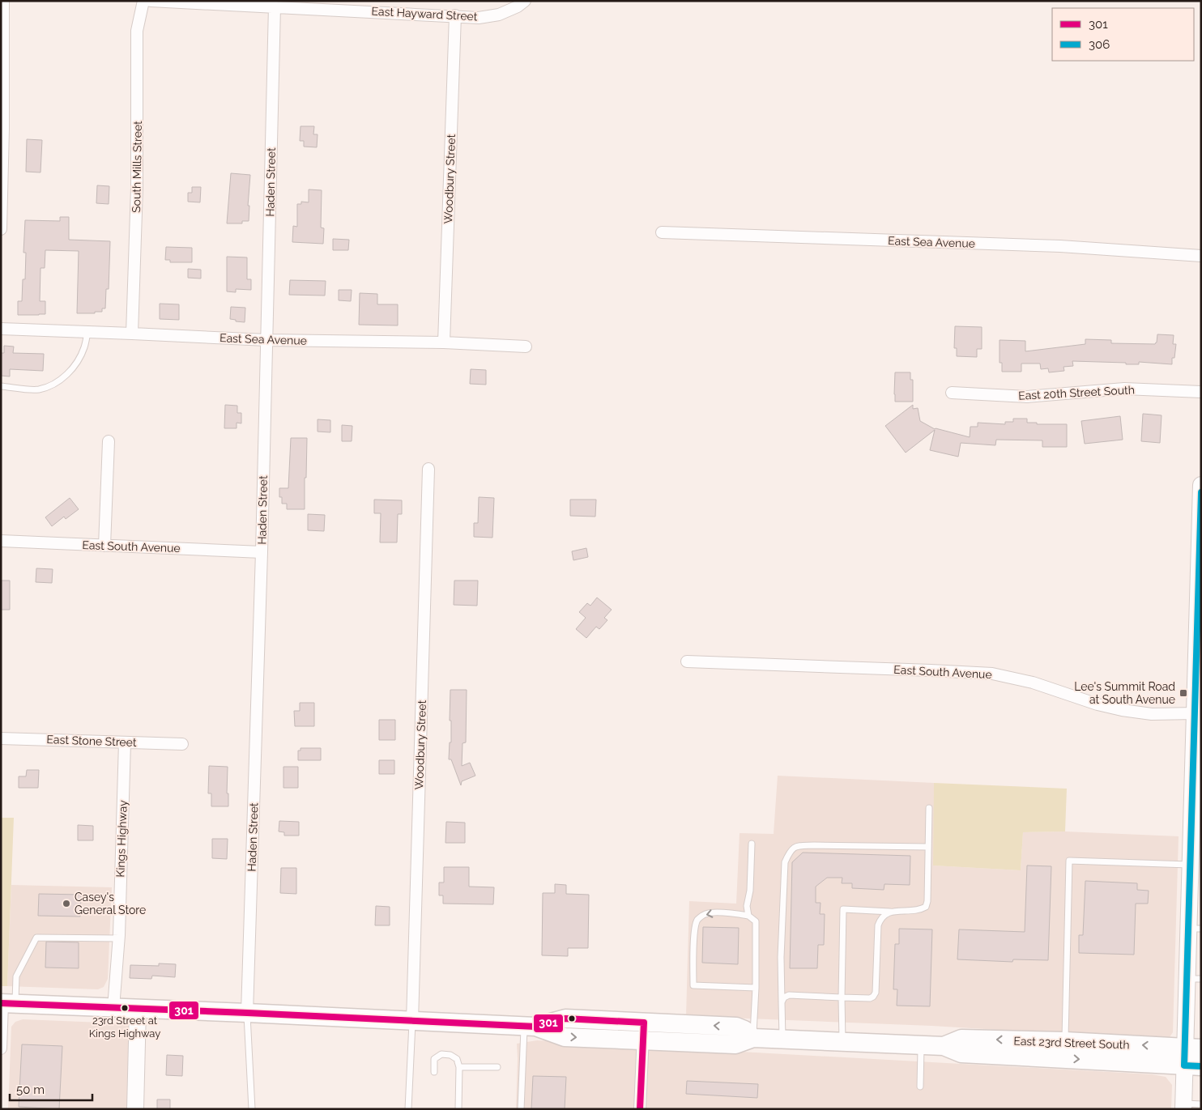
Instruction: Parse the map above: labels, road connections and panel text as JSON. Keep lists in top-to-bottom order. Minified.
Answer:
{"streets":{"main road":["East 23rd Street South"],"street":["East Hayward Street","South Mills Street","Woodbury Street","Haden Street","East Sea Avenue","East 20th Street South","East South Avenue","East Stone Street","Kings Highway"]},"crossings":[["East Hayward Street","Woodbury Street"],["East Hayward Street","Haden Street"],["South Mills Street","East Sea Avenue"],["Woodbury Street","East Sea Avenue"],["Woodbury Street","East 23rd Street South"],["Haden Street","East Sea Avenue"],["Haden Street","East South Avenue"],["Haden Street","East 23rd Street South"],["East Stone Street","Kings Highway"],["Kings Highway","East 23rd Street South"]],"places":{"transit":["Lee's Summit Road at South Avenue"],"other":["Casey's General Store","23rd Street at Kings Highway"]},"lines":["transit line 306","transit line 301"],"legend":["301","306"],"scale_bar":"50 m"}
